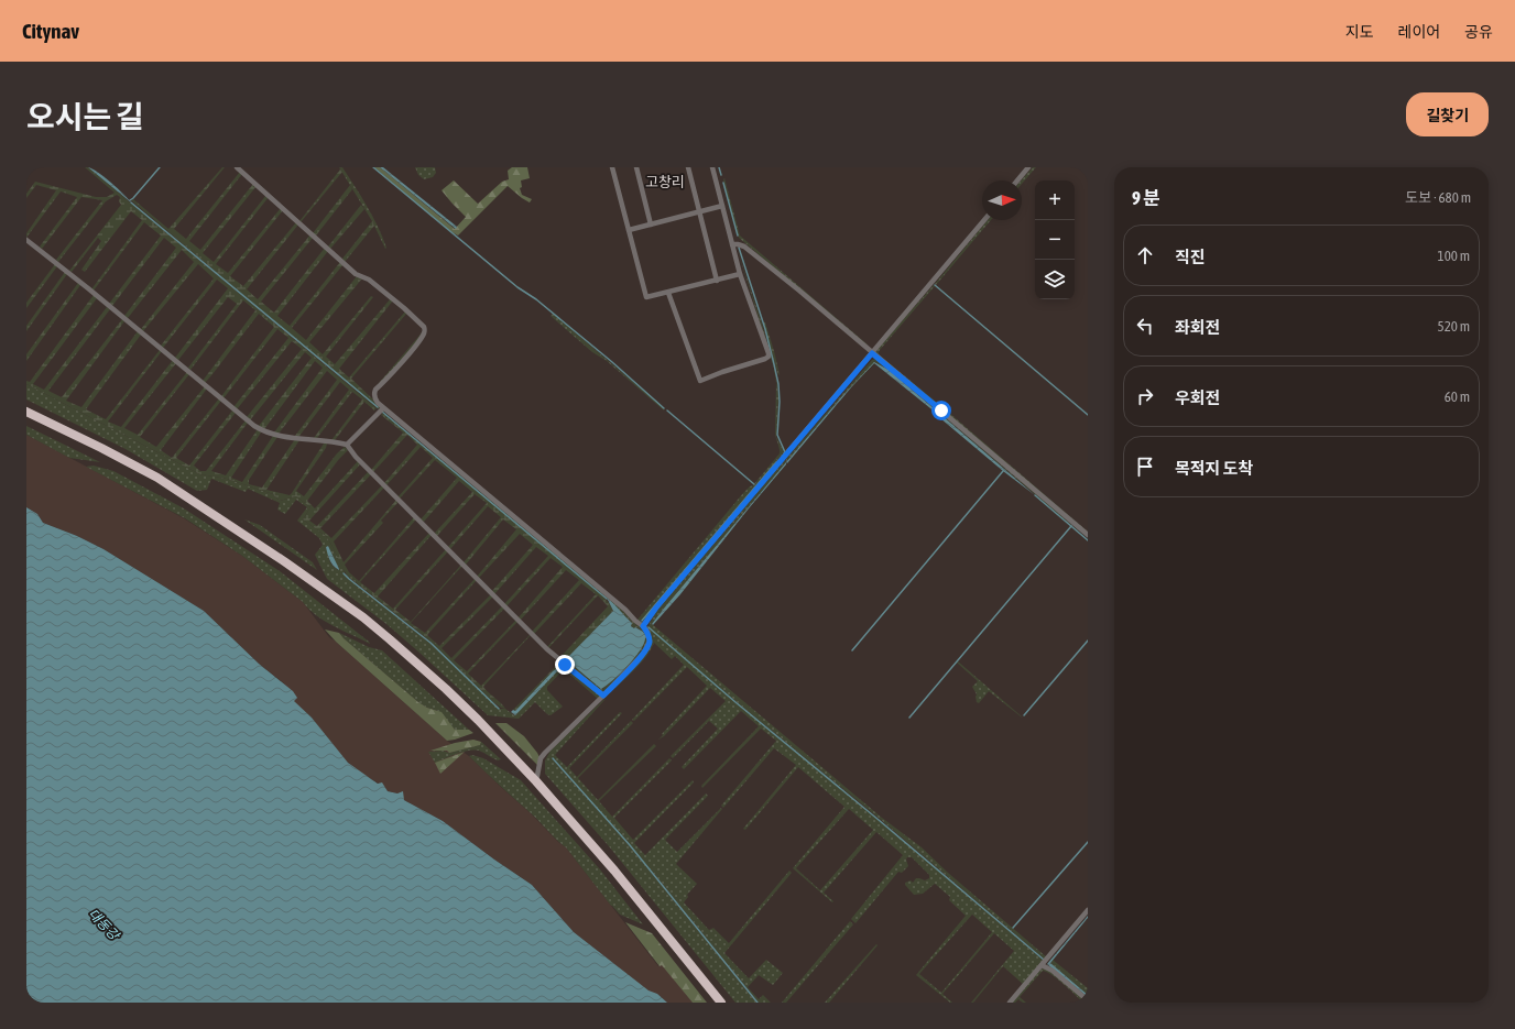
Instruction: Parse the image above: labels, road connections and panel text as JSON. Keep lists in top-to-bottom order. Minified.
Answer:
{"districts":["고창리"],"water":["대동강"],"north":"right","page":{"header":"Citynav","nav":["지도","레이어","공유"],"title":"오시는 길","buttons":"길찾기","heading":["9 분","도보 · 680 m"],"map_buttons":["+","−"],"list":[["직진","100 m"],["좌회전","520 m"],["우회전","60 m"],"목적지 도착"]}}
